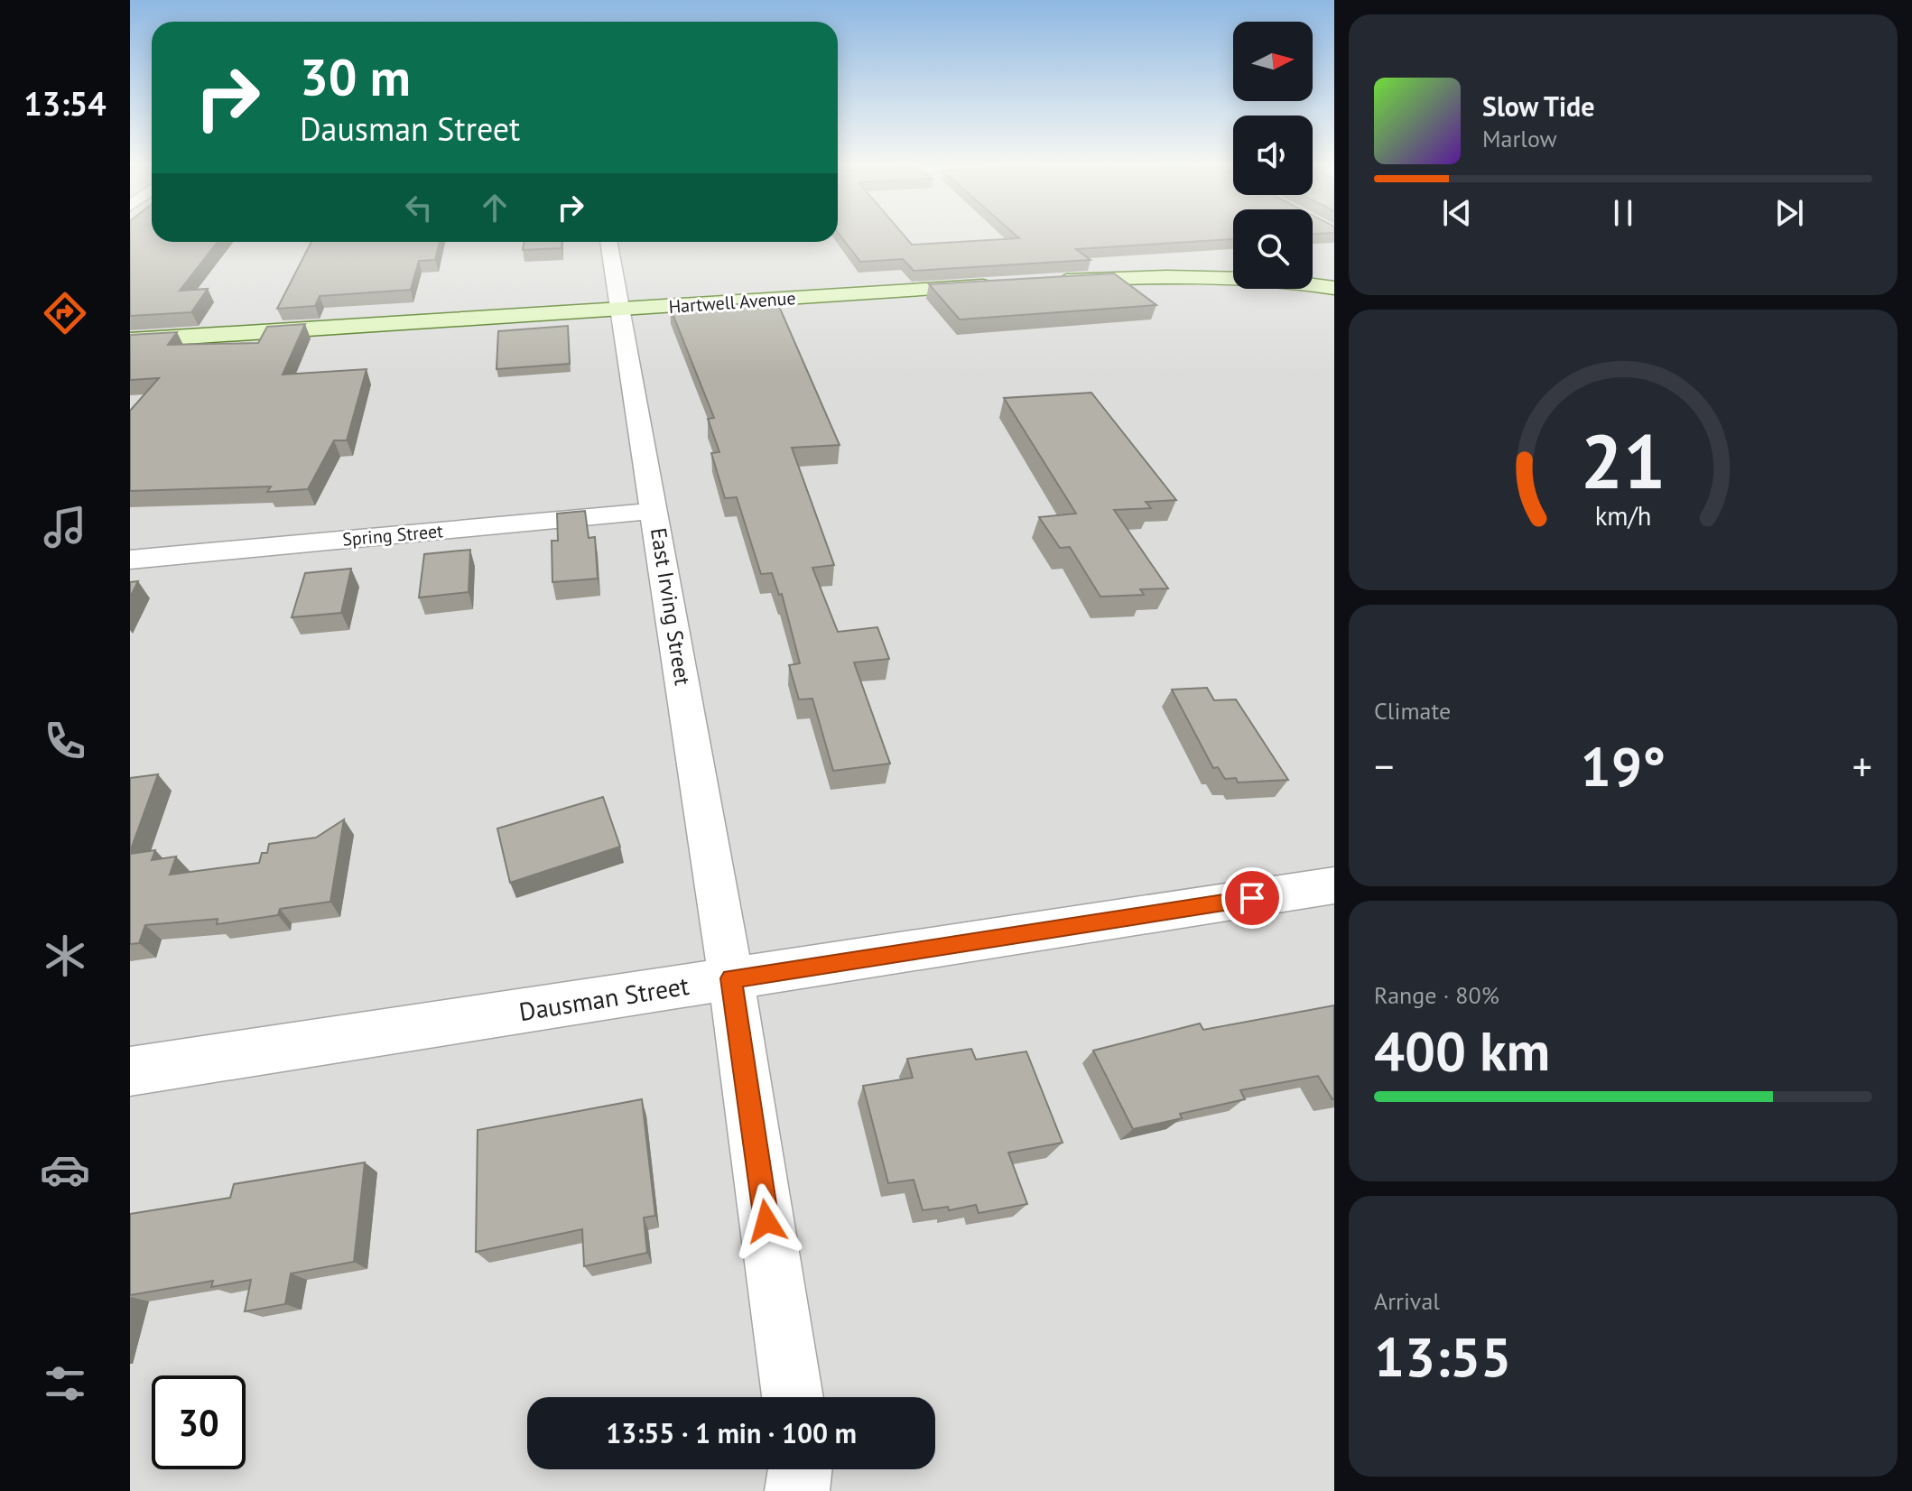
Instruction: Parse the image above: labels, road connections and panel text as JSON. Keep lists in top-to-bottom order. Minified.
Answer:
{"streets":{"street":["Hartwell Avenue","Spring Street","East Irving Street","Dausman Street"]},"crossings":[["Hartwell Avenue","East Irving Street"],["Spring Street","East Irving Street"],["East Irving Street","Dausman Street"]],"north":"right","page":{"tabs":"13:54","turn":["30 m","Dausman Street"],"song":["Slow Tide","Marlow"],"tile":["Climate",["Range · 80%","400 km"],["Arrival","13:55"]],"heat":["−","19°","+"],"limit":"30","trip":"13:55 · 1 min · 100 m","gauge":["21","km/h"]}}
